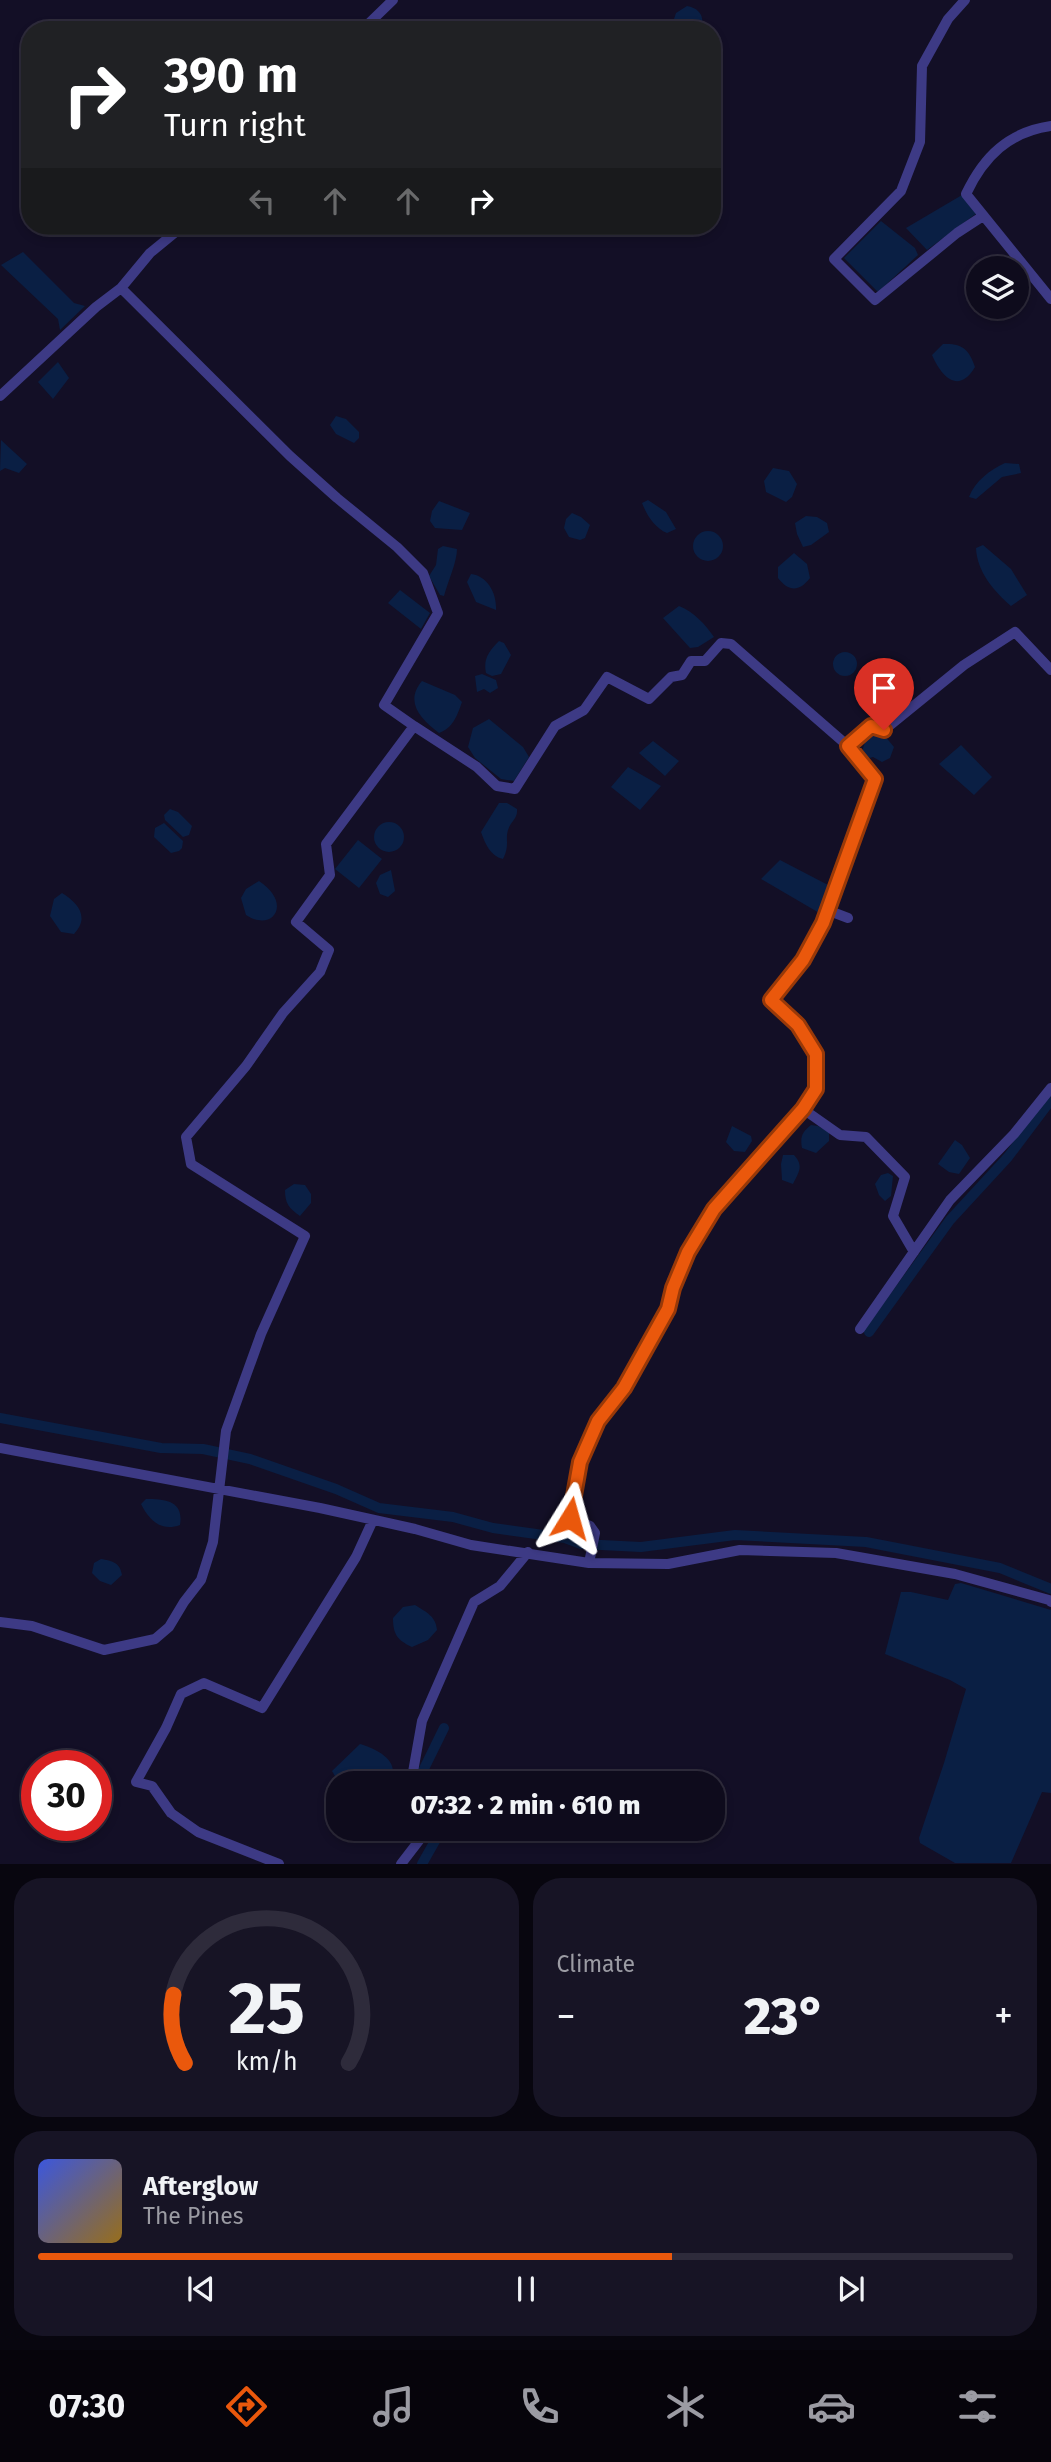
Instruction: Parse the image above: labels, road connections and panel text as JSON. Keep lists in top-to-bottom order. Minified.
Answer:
{"page":{"turn":["390 m","Turn right"],"limit":"30","trip":"07:32 · 2 min · 610 m","tile":"Climate","heat":["−","23°","+"],"song":["Afterglow","The Pines"],"tabs":"07:30","gauge":["25","km/h"]}}
